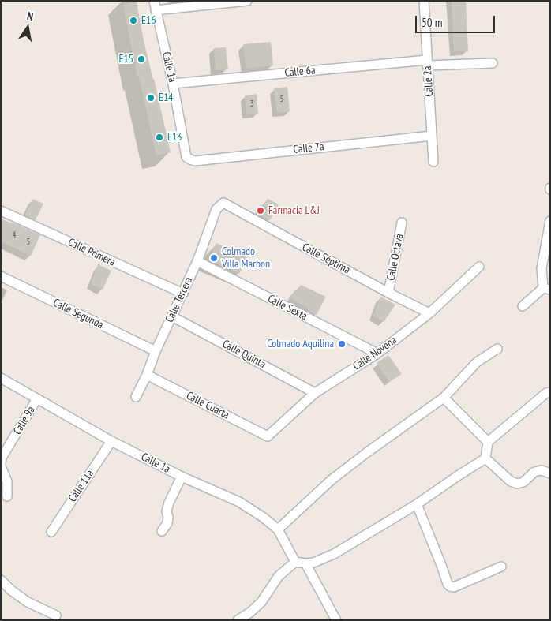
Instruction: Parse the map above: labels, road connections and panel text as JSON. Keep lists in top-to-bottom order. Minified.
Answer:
{"streets":{"street":["Calle 1a","Calle 6a","Calle 2a","Calle 7a","Calle Primera","Calle Octava","Calle Séptima","Calle Tercera","Calle Sexta","Calle Segunda","Calle Novena","Calle Quinta","Calle Cuarta","Calle 9a","Calle 11a"]},"crossings":[["Calle 1a","Calle 6a"],["Calle 1a","Calle 7a"],["Calle 1a","Calle 9a"],["Calle 1a","Calle 11a"],["Calle 6a","Calle 2a"],["Calle 2a","Calle 7a"],["Calle Primera","Calle Tercera"],["Calle Octava","Calle Séptima"],["Calle Séptima","Calle Tercera"],["Calle Séptima","Calle Novena"],["Calle Tercera","Calle Sexta"],["Calle Tercera","Calle Segunda"],["Calle Tercera","Calle Quinta"],["Calle Tercera","Calle Cuarta"],["Calle Sexta","Calle Novena"],["Calle Novena","Calle Quinta"],["Calle Novena","Calle Cuarta"]],"places":["E16","E15","E14","E13","Farmacia L&J","Colmado Villa Marbon","Colmado Aquilina"],"house_numbers":["5","3","4","5"],"scale_bar":"50 m","north":"top"}
